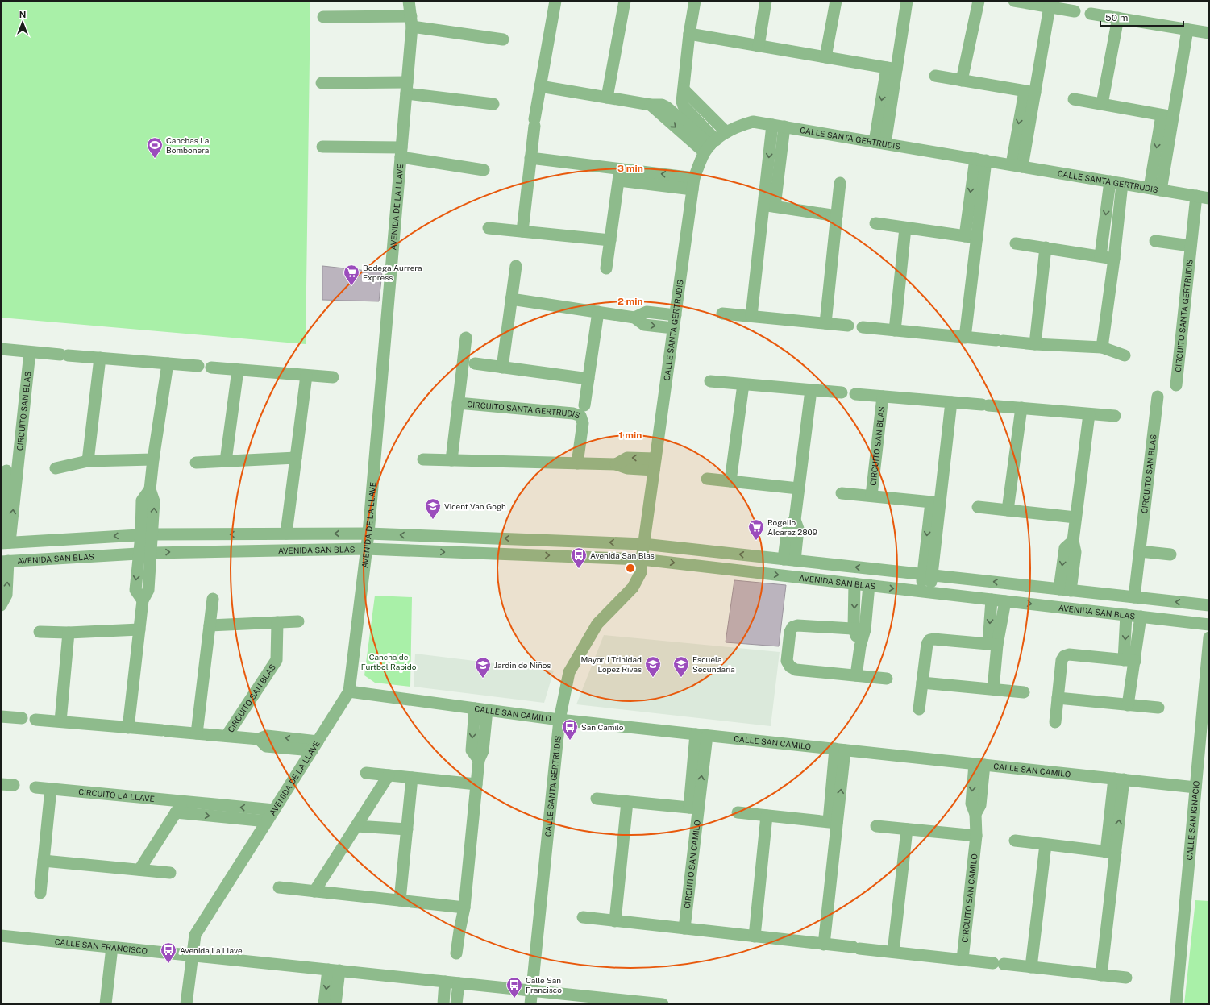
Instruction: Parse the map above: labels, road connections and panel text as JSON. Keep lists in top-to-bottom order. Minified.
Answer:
{"streets":{"street":["CALLE SANTA GERTRUDIS","AVENIDA DE LA LLAVE","CIRCUITO SANTA GERTRUDIS","CIRCUITO SAN BLAS","AVENIDA SAN BLAS","CALLE SAN CAMILO","CIRCUITO LA LLAVE","CALLE SAN IGNACIO","CIRCUITO SAN CAMILO","CALLE SAN FRANCISCO"]},"crossings":[["CALLE SANTA GERTRUDIS","CIRCUITO SANTA GERTRUDIS"],["CALLE SANTA GERTRUDIS","AVENIDA SAN BLAS"],["CALLE SANTA GERTRUDIS","CALLE SAN CAMILO"],["CALLE SANTA GERTRUDIS","CALLE SAN FRANCISCO"],["AVENIDA DE LA LLAVE","CIRCUITO SAN BLAS"],["AVENIDA DE LA LLAVE","AVENIDA SAN BLAS"],["AVENIDA DE LA LLAVE","CALLE SAN CAMILO"],["AVENIDA DE LA LLAVE","CIRCUITO LA LLAVE"],["AVENIDA DE LA LLAVE","CALLE SAN FRANCISCO"],["CIRCUITO SAN BLAS","AVENIDA SAN BLAS"],["CALLE SAN CAMILO","CALLE SAN IGNACIO"],["CALLE SAN CAMILO","CIRCUITO SAN CAMILO"]],"parks":["Cancha de Furtbol Rapido"],"places":{"sports":["Canchas La Bombonera"],"supermarket":["Bodega Aurrera Express","Rogelio Alcaraz 2809"],"school or university":["Vicent Van Gogh","Mayor J Trinidad Lopez Rivas","Escuela Secundaria","Jardin de Niños"],"bus stop":["Avenida San Blas","San Camilo","Avenida La Llave","Calle San Francisco"]},"scale_bar":"50 m","north":"top","rings":["3 min","2 min","1 min"]}
